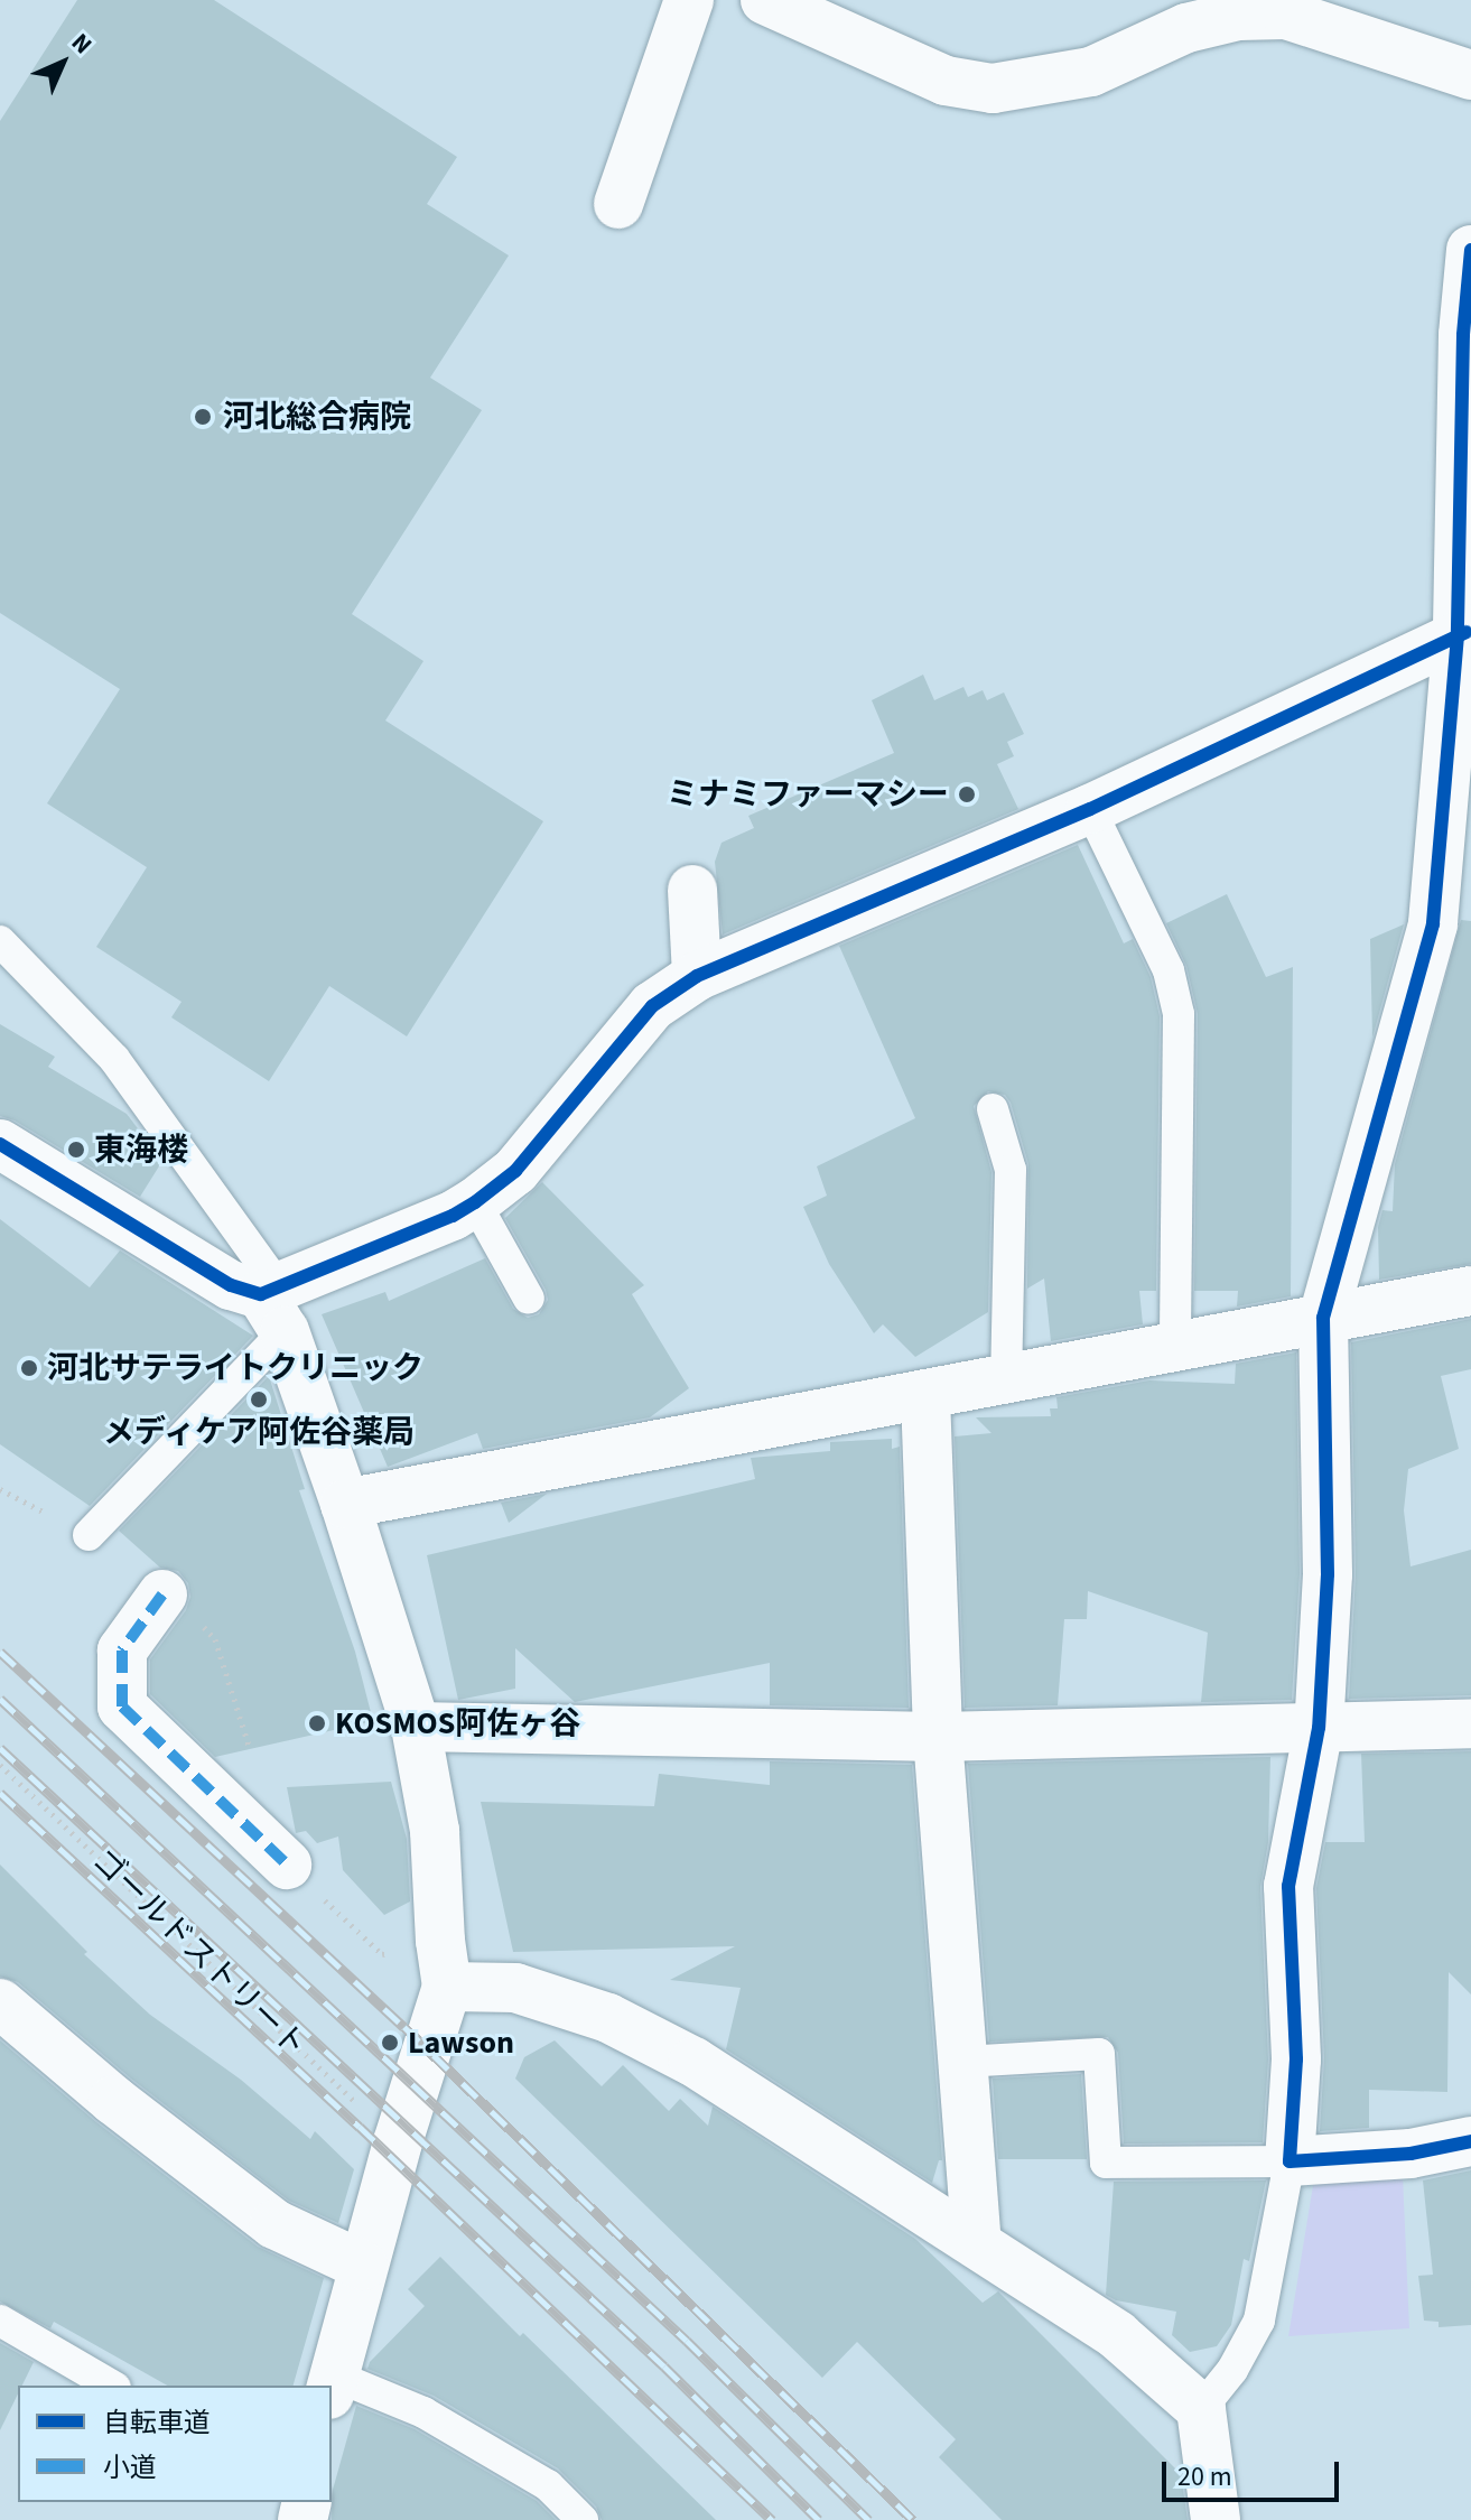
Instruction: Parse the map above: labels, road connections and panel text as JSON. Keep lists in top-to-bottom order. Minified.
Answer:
{"streets":{"path":["ゴールドストリート"]},"places":["河北総合病院","ミナミファーマシー","東海楼","河北サテライトクリニック","メディケア阿佐谷薬局","KOSMOS阿佐ヶ谷","Lawson"],"legend":["自転車道","小道"],"scale_bar":"20 m","north":"top right"}
